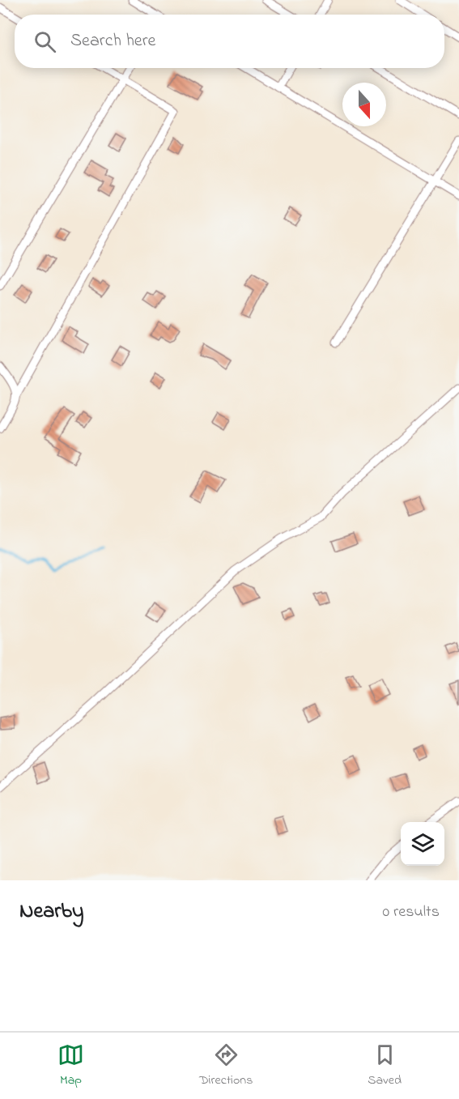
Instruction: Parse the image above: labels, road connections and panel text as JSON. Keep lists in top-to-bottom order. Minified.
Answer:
{"north":"bottom","page":{"search":"Search here","heading":["Nearby","0 results"],"nav":["Map","Directions","Saved"]}}
